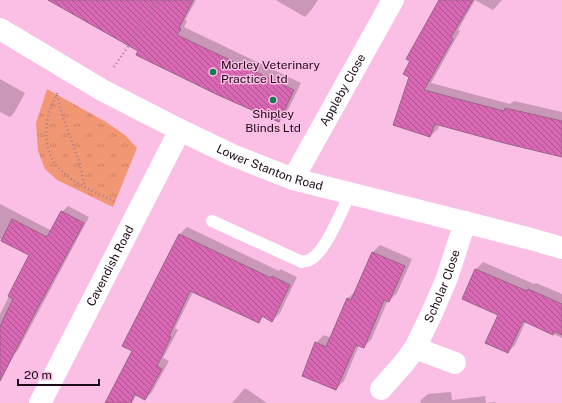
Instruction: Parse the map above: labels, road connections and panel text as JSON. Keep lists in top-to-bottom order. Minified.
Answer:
{"streets":{"street":["Appleby Close","Lower Stanton Road","Cavendish Road","Scholar Close"]},"crossings":[["Appleby Close","Lower Stanton Road"],["Lower Stanton Road","Cavendish Road"],["Lower Stanton Road","Scholar Close"]],"places":["Morley Veterinary Practice Ltd","Shipley Blinds Ltd"],"scale_bar":"20 m"}
